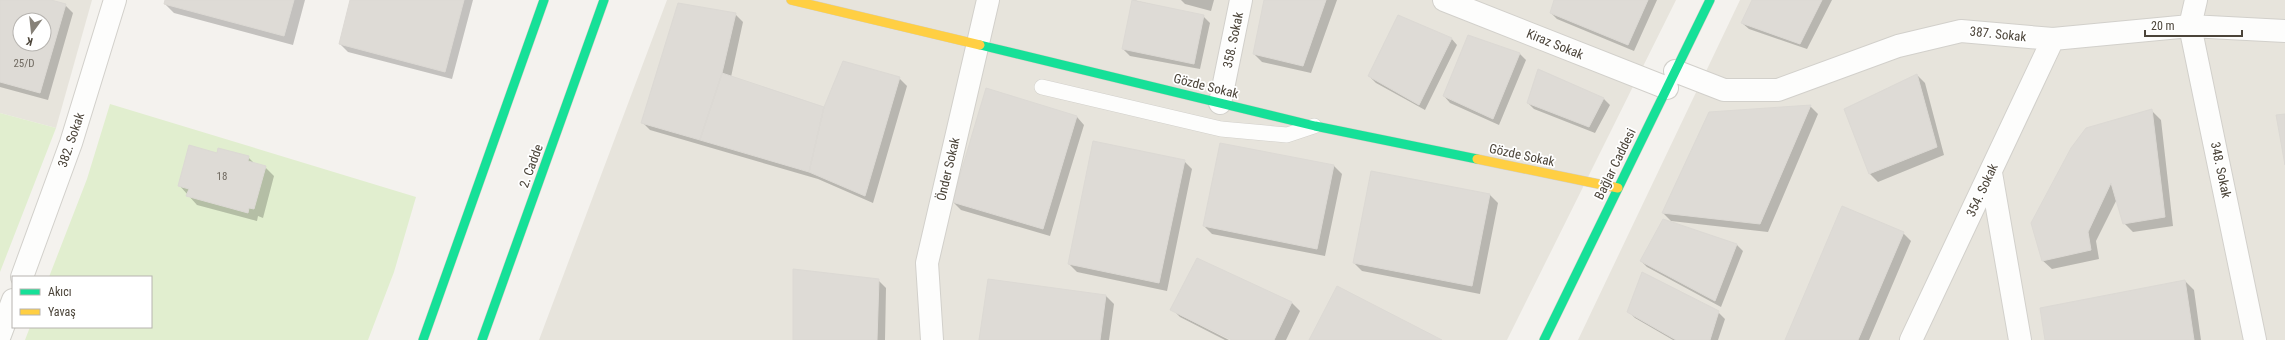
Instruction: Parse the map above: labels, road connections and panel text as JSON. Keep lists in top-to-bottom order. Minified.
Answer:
{"streets":{"street":["387. Sokak","358. Sokak","Kiraz Sokak","Gözde Sokak","382. Sokak","Bağlar Caddesi","2. Cadde","Önder Sokak","348. Sokak","354. Sokak"]},"crossings":[["387. Sokak","Kiraz Sokak"],["387. Sokak","Bağlar Caddesi"],["387. Sokak","348. Sokak"],["387. Sokak","354. Sokak"],["358. Sokak","Gözde Sokak"],["Kiraz Sokak","Bağlar Caddesi"],["Gözde Sokak","Bağlar Caddesi"],["Gözde Sokak","Önder Sokak"]],"house_numbers":["25/D","18"],"legend":["Akıcı","Yavaş"],"scale_bar":"20 m","north":"bottom"}
